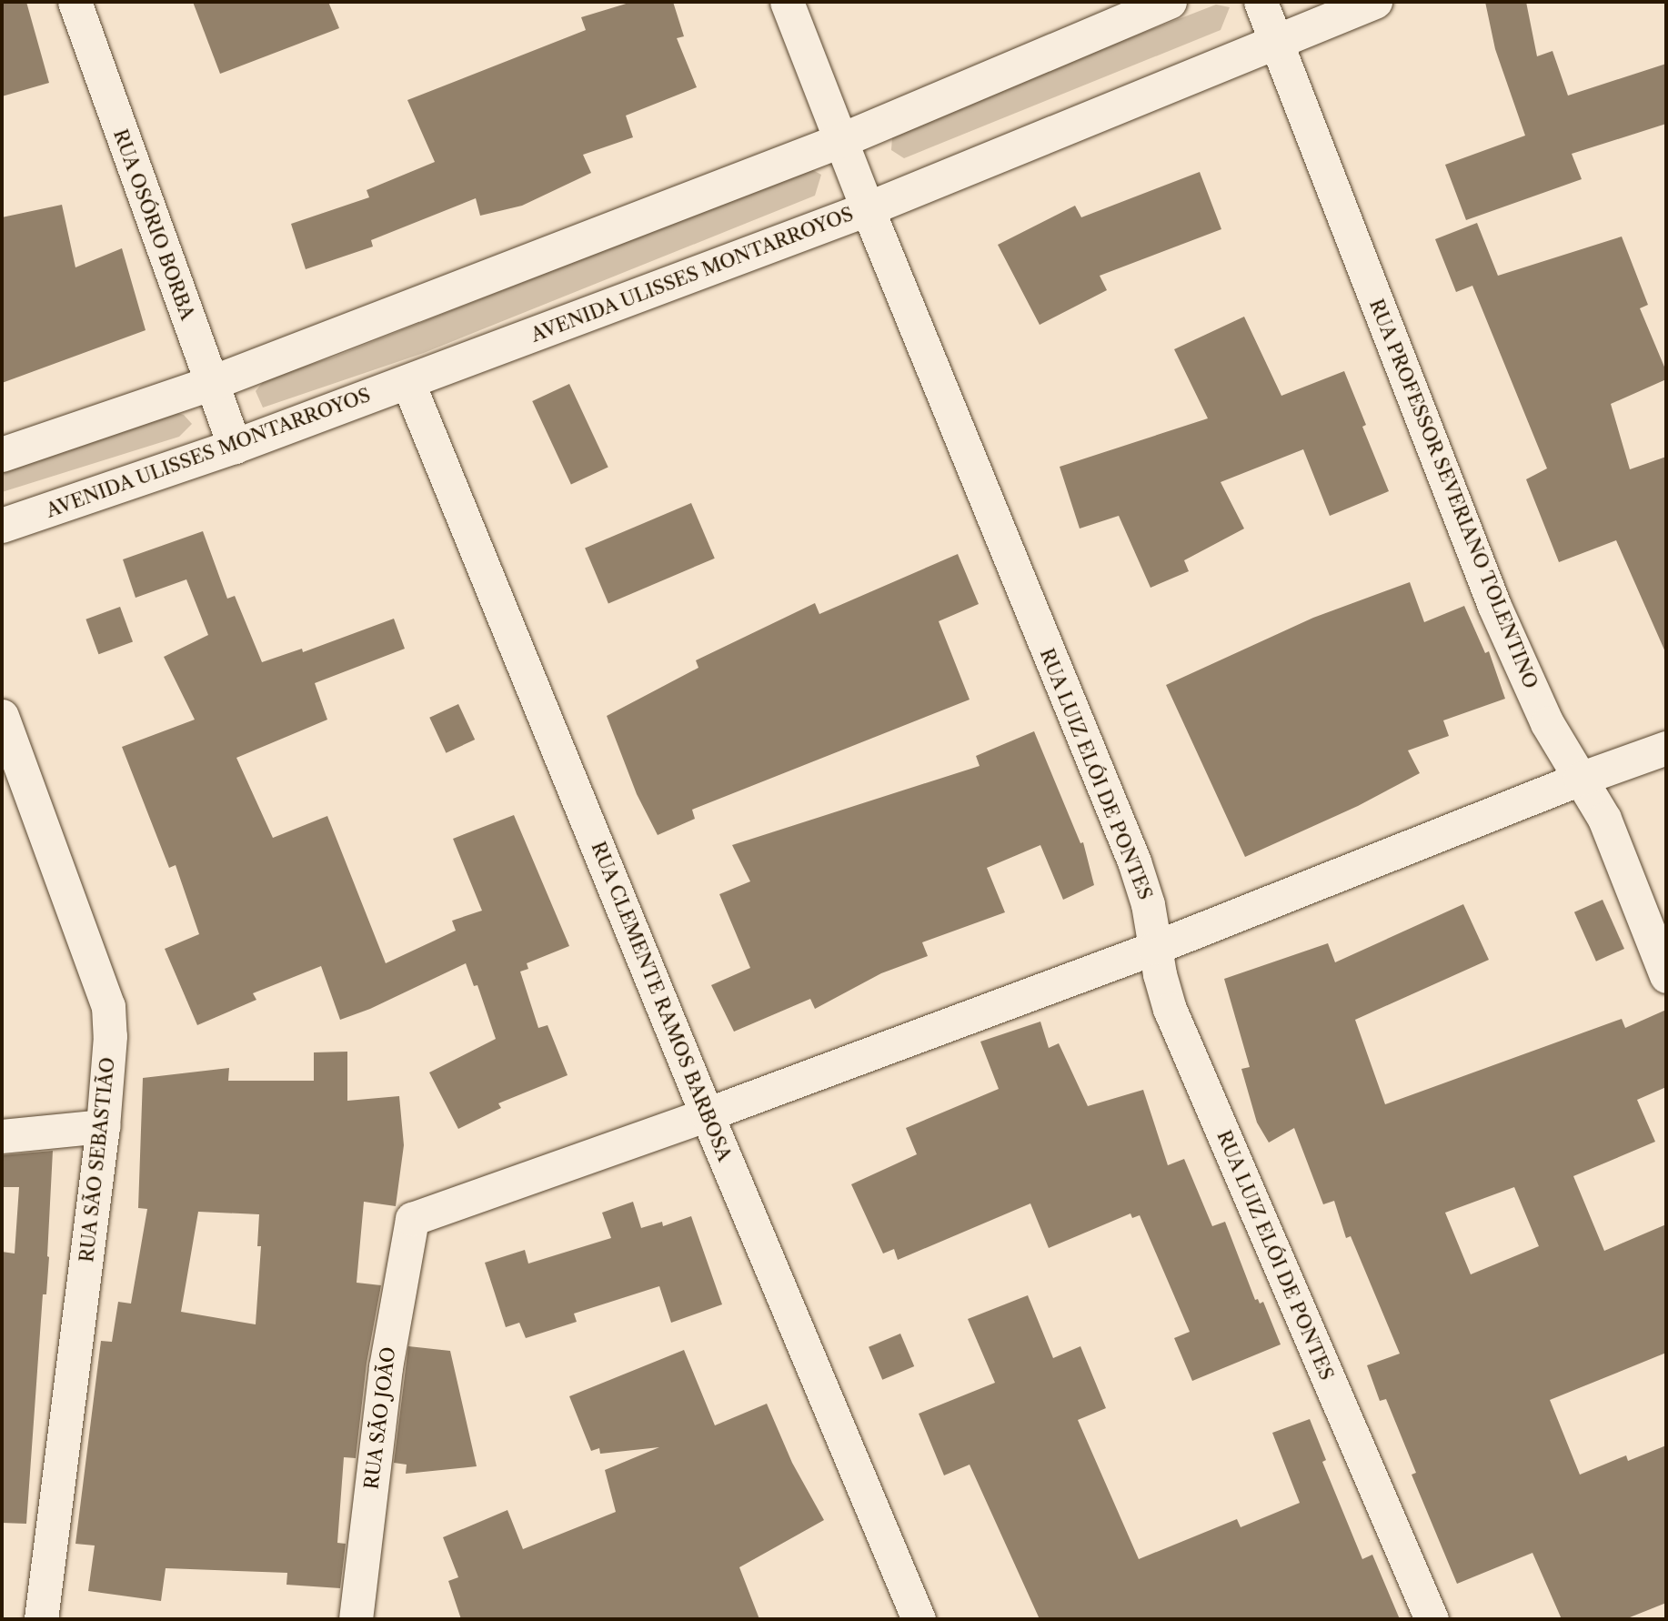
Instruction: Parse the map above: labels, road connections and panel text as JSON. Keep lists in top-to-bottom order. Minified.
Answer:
{"streets":{"main road":["AVENIDA ULISSES MONTARROYOS"],"street":["RUA OSÓRIO BORBA","RUA PROFESSOR SEVERIANO TOLENTINO","RUA LUIZ ELÓI DE PONTES","RUA CLEMENTE RAMOS BARBOSA","RUA SÃO SEBASTIÃO","RUA SÃO JOÃO"]},"crossings":[["RUA OSÓRIO BORBA","AVENIDA ULISSES MONTARROYOS"],["AVENIDA ULISSES MONTARROYOS","RUA PROFESSOR SEVERIANO TOLENTINO"],["AVENIDA ULISSES MONTARROYOS","RUA LUIZ ELÓI DE PONTES"],["AVENIDA ULISSES MONTARROYOS","RUA CLEMENTE RAMOS BARBOSA"],["RUA CLEMENTE RAMOS BARBOSA","RUA SÃO JOÃO"]]}
